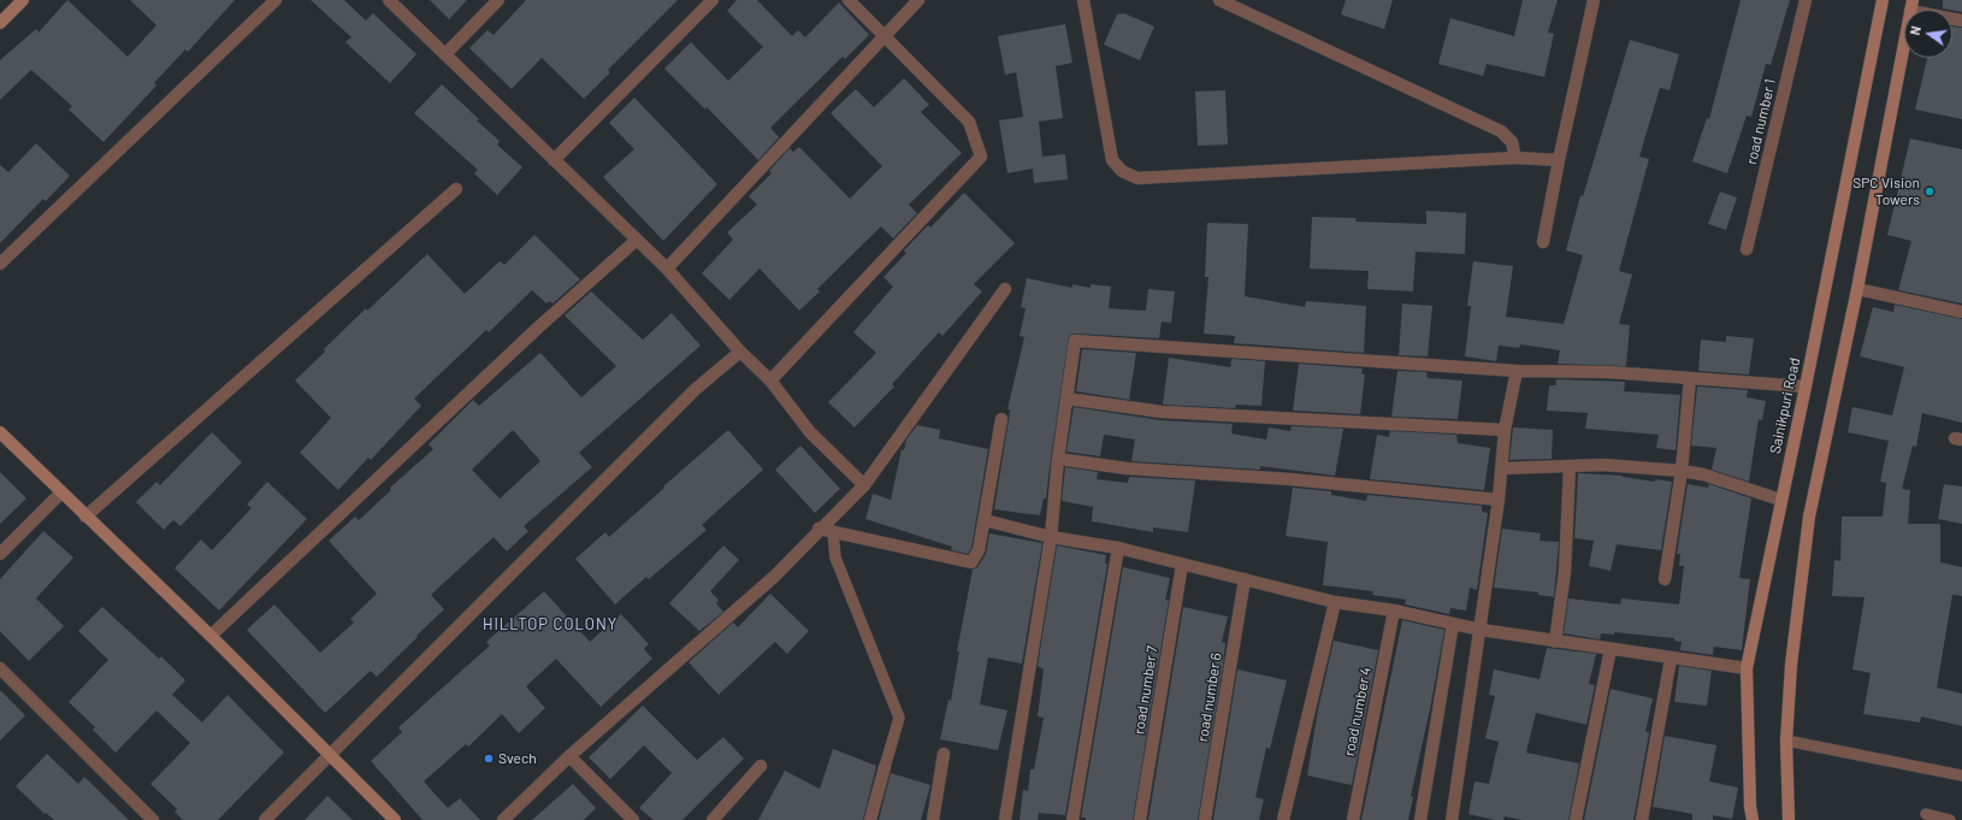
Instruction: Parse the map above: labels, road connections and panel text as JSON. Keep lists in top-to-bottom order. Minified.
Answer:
{"streets":{"main road":["Sainikpuri Road"],"street":["road number 1","road number 7","road number 6","road number 4"]},"districts":["HILLTOP COLONY"],"places":["SPC Vision Towers","Svech"],"north":"left"}
